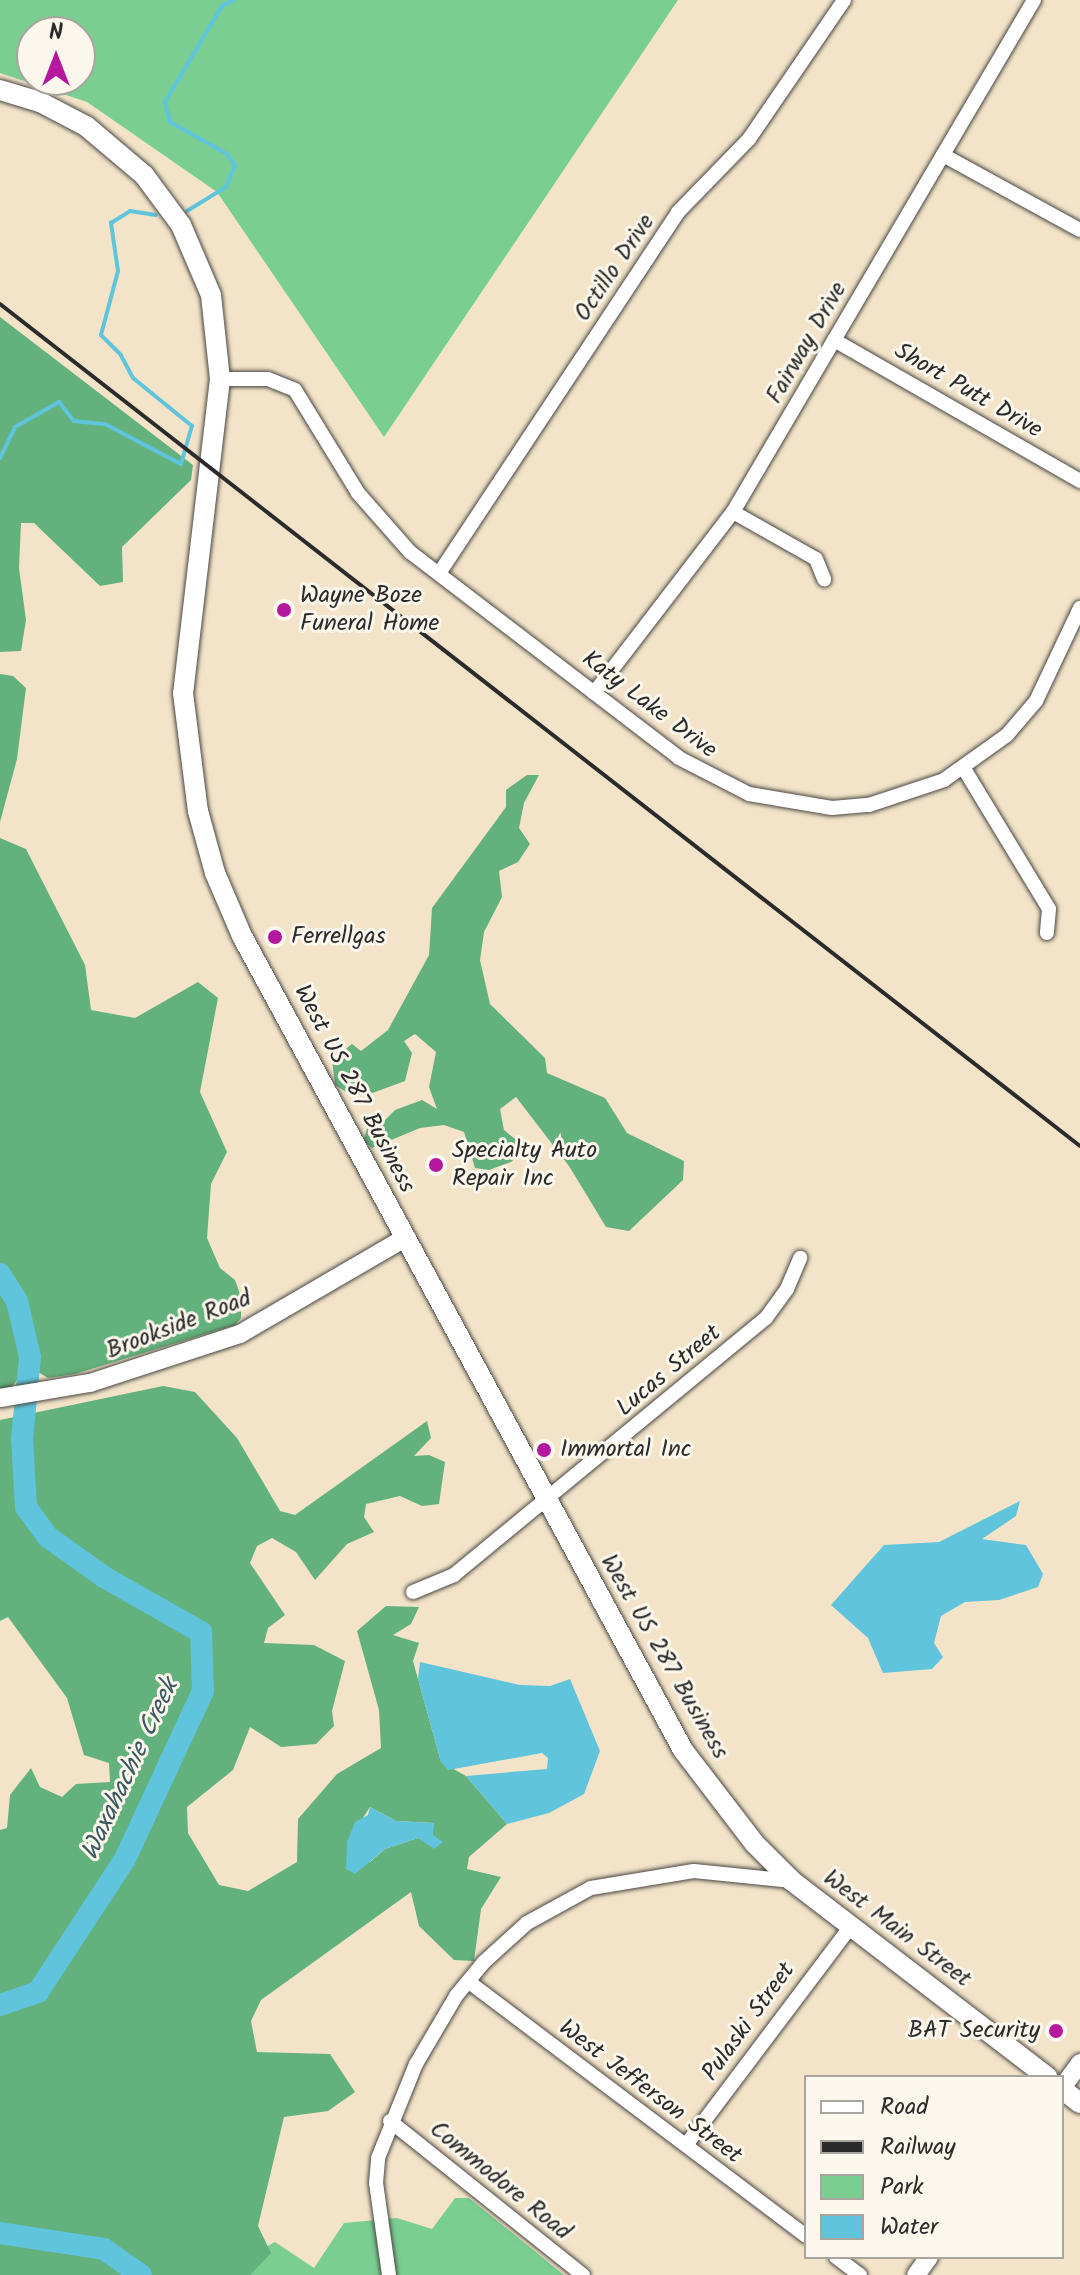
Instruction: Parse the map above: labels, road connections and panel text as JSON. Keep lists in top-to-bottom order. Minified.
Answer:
{"streets":{"main road":["West US 287 Business","Brookside Road","West Main Street"],"street":["Octillo Drive","Fairway Drive","Short Putt Drive","Katy Lake Drive","Lucas Street","Pulaski Street","West Jefferson Street","Commodore Road"]},"crossings":[["Octillo Drive","Katy Lake Drive"],["Fairway Drive","Short Putt Drive"],["Fairway Drive","Katy Lake Drive"],["Katy Lake Drive","West US 287 Business"],["West US 287 Business","Brookside Road"],["West US 287 Business","Lucas Street"],["West US 287 Business","West Main Street"],["West Main Street","Pulaski Street"],["West Main Street","West Jefferson Street"],["West Main Street","Commodore Road"],["Pulaski Street","West Jefferson Street"]],"water":["Waxahachie Creek"],"places":["Wayne Boze Funeral Home","Ferrellgas","Specialty Auto Repair Inc","Immortal Inc","BAT Security"],"legend":["Road","Railway","Park","Water"],"north":"top"}
